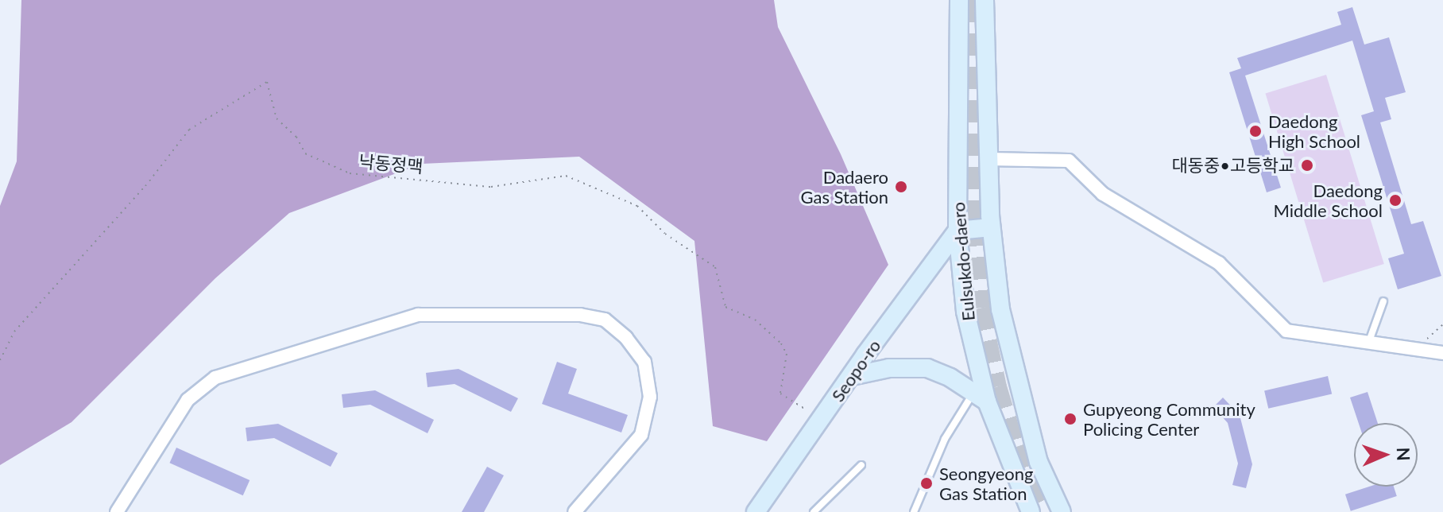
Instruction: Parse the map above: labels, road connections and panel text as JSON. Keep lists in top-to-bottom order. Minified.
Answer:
{"streets":{"main road":["Eulsukdo-daero","Seopo-ro"],"path":["낙동정맥"]},"crossings":[["낙동정맥","Seopo-ro"],["Eulsukdo-daero","Seopo-ro"]],"places":["Daedong High School","대동중•고등학교","Dadaero Gas Station","Daedong Middle School","Gupyeong Community Policing Center","Seongyeong Gas Station"],"north":"right"}
